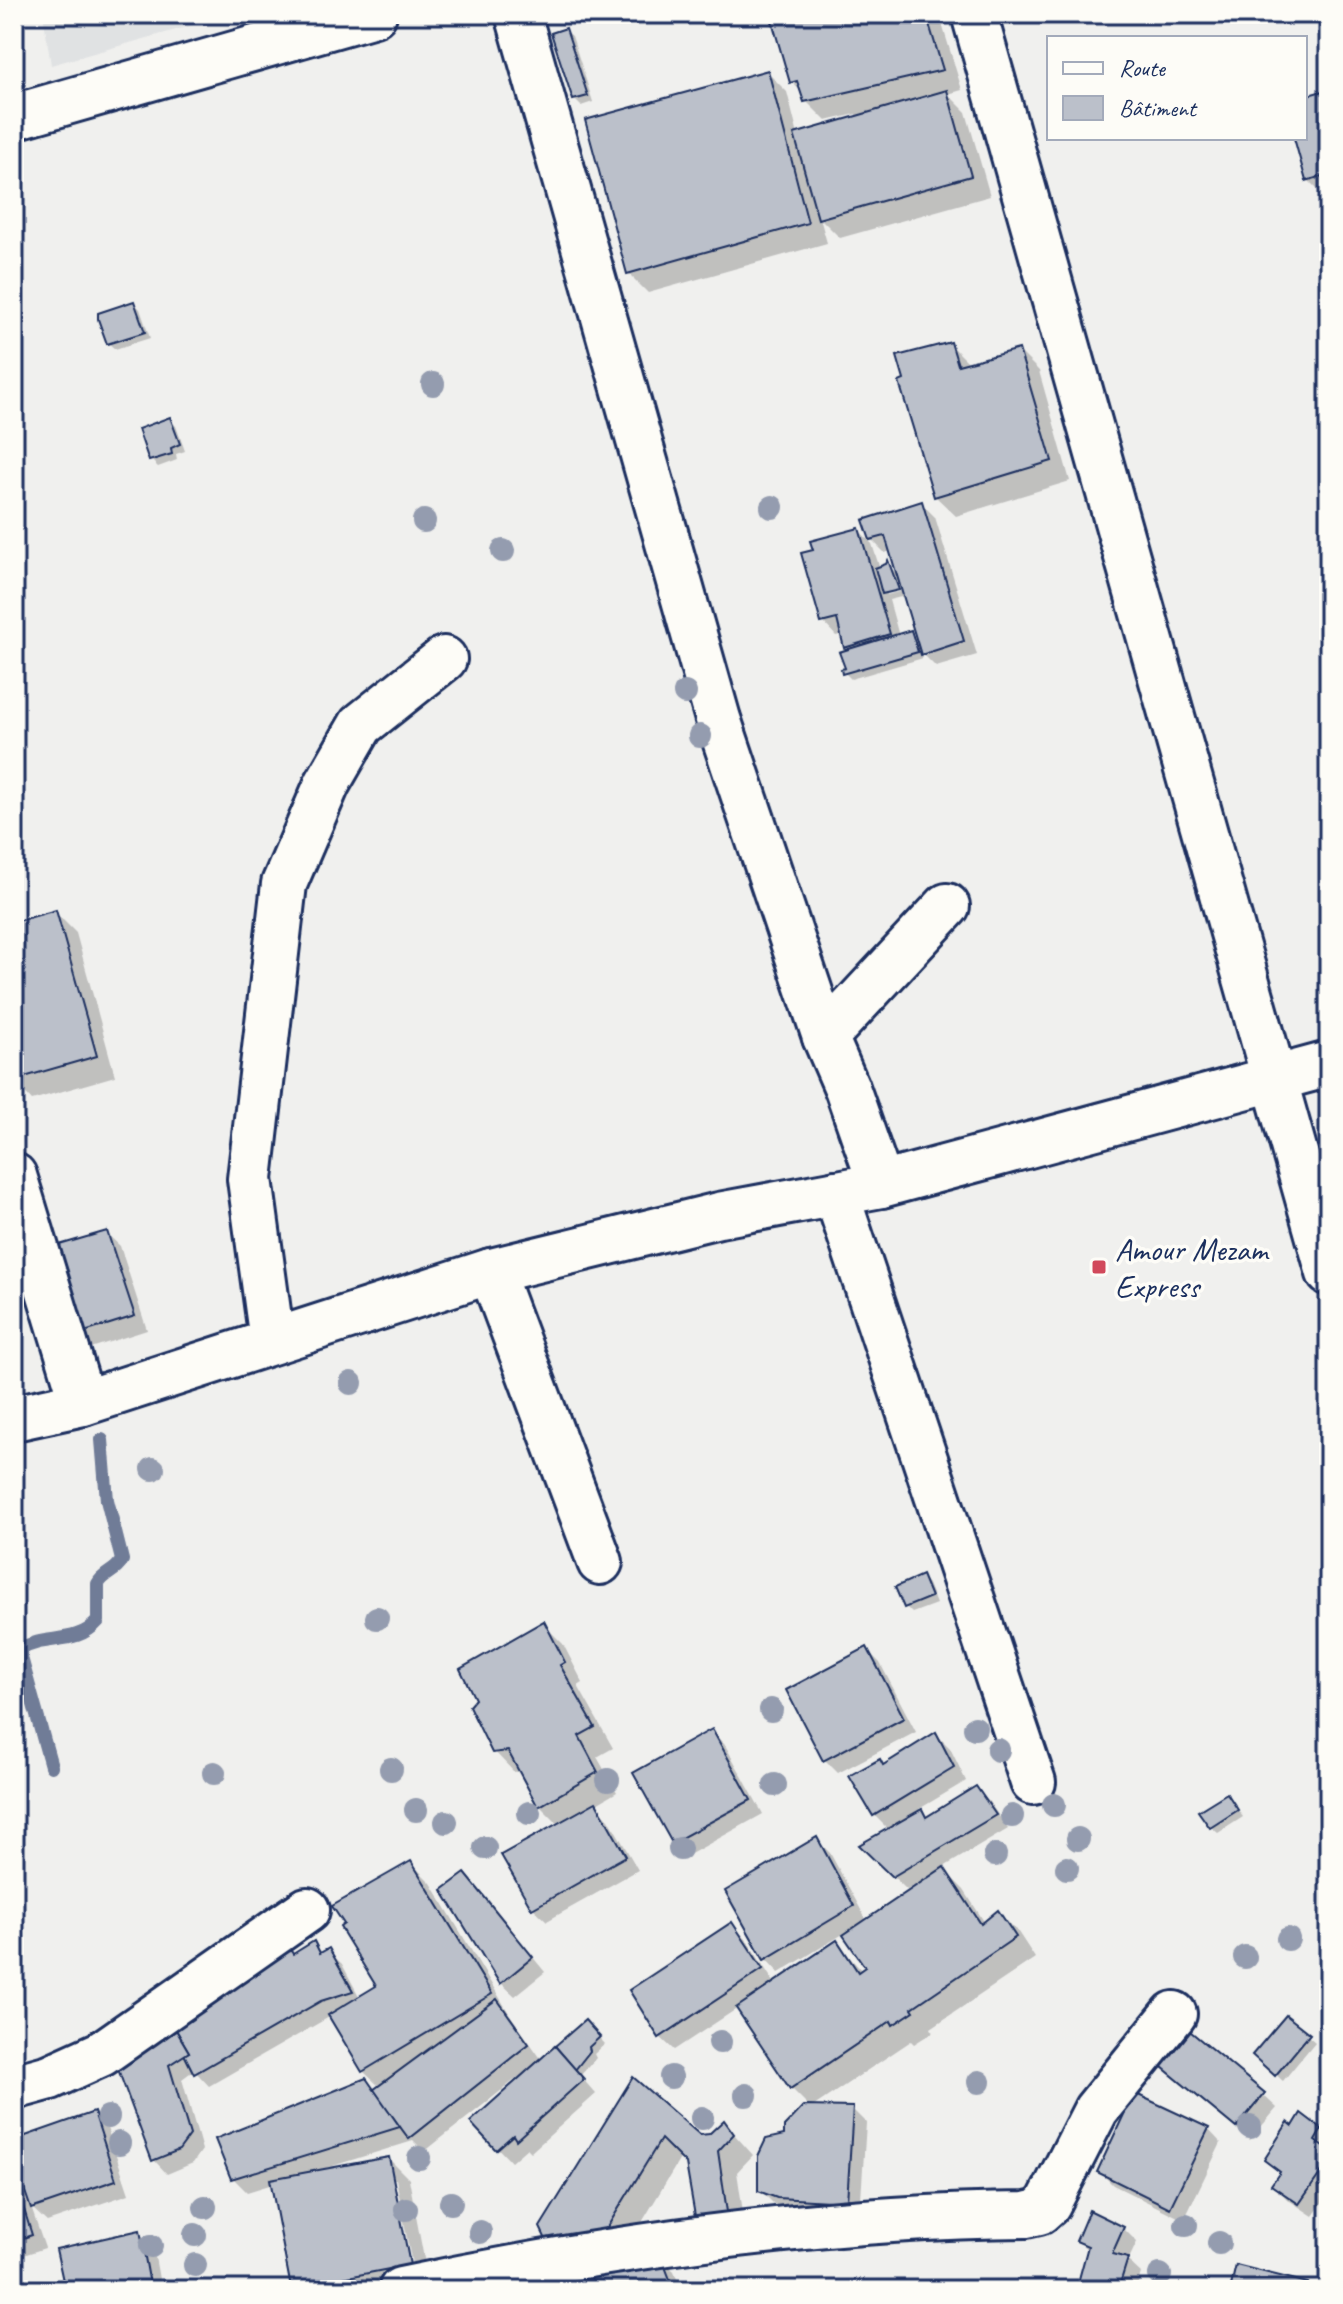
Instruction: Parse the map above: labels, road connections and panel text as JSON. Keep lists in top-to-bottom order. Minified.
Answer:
{"places":{"transit":["Amour Mezam Express"]},"legend":["Route","Bâtiment"]}
